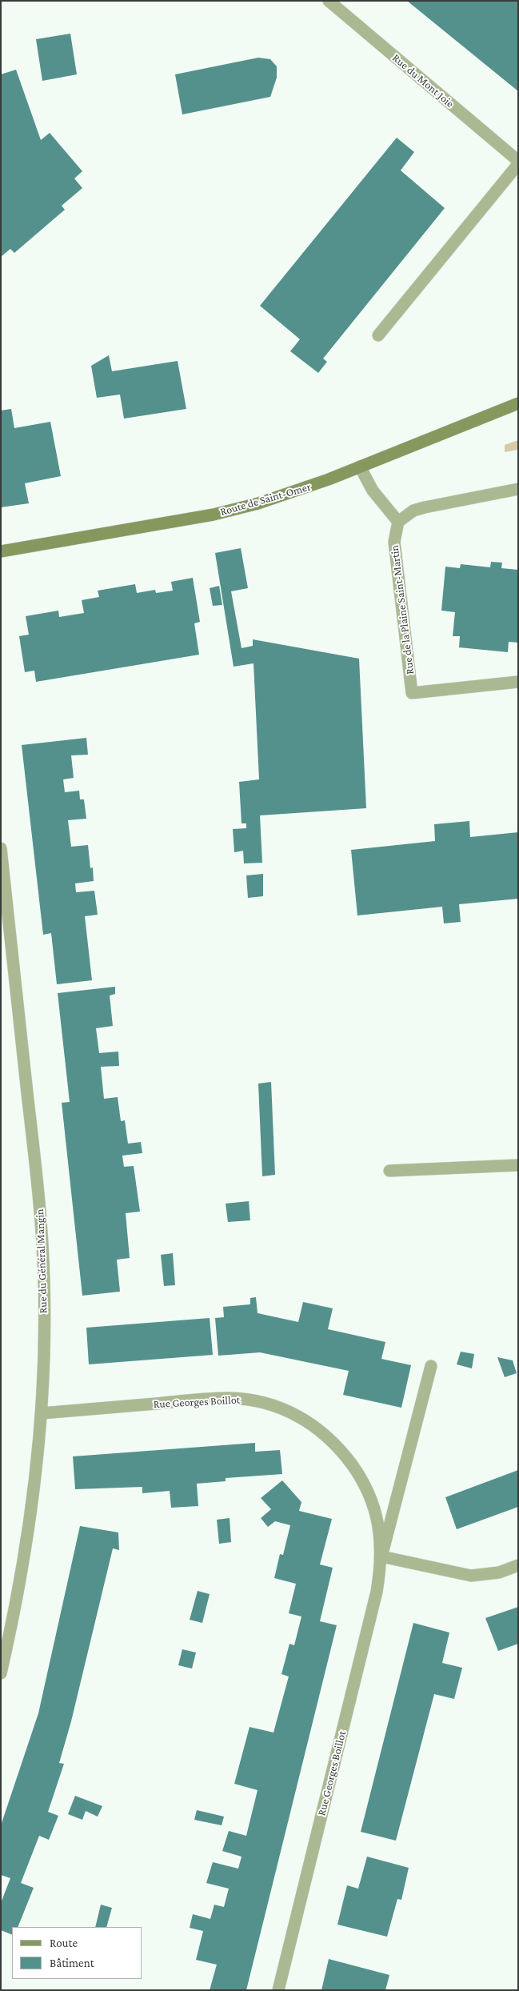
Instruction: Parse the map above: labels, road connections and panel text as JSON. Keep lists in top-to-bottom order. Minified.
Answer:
{"streets":{"main road":["Route de Saint-Omer"],"street":["Rue du Mont Joie","Rue de la Plaine Saint-Martin","Rue du Général Mangin","Rue Georges Boillot"]},"crossings":[["Rue du Général Mangin","Rue Georges Boillot"]],"legend":["Route","Bâtiment"]}
